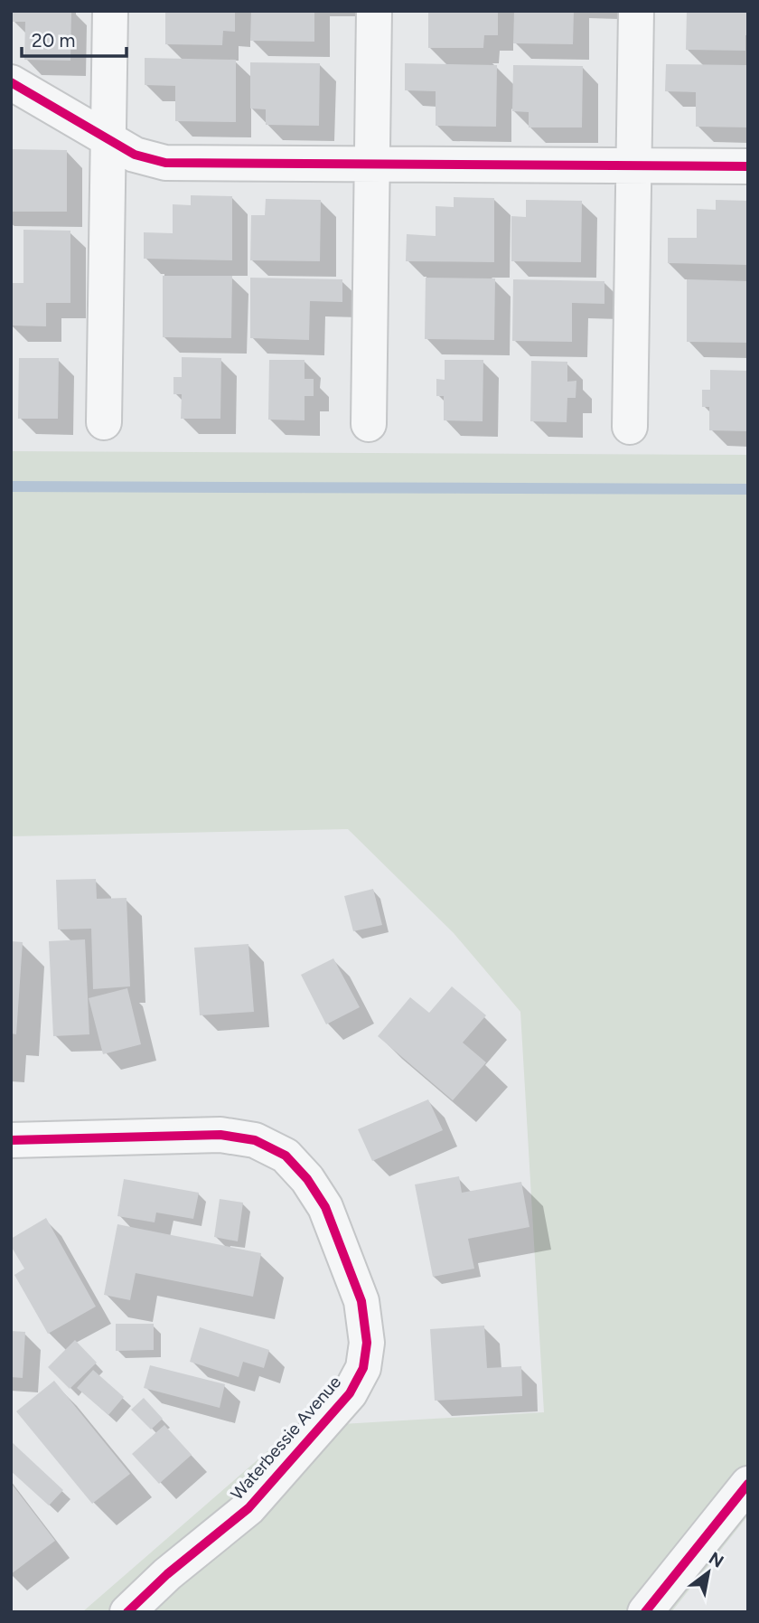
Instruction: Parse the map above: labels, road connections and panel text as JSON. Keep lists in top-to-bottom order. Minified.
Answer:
{"streets":{"street":["Waterbessie Avenue"]},"scale_bar":"20 m","north":"top right"}
